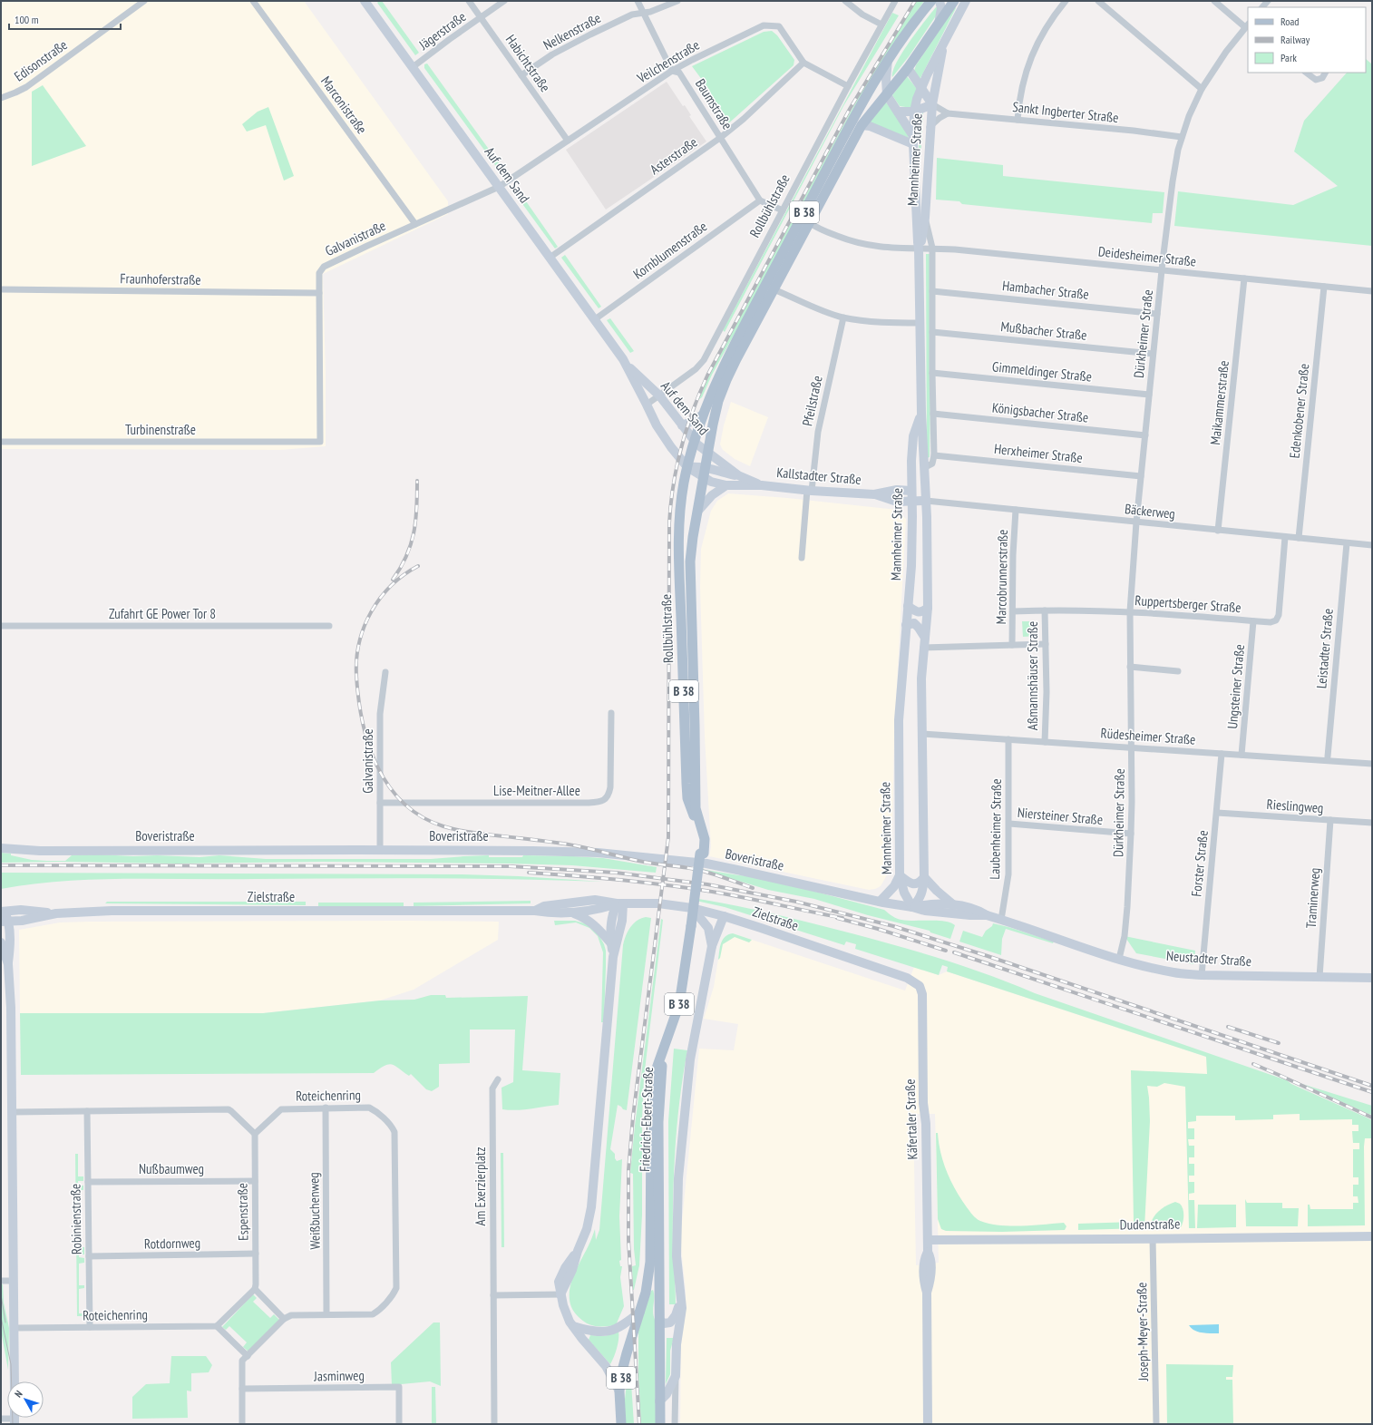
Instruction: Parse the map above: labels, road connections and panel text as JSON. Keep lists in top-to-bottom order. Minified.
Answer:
{"streets":{"main road":["Rollbühlstraße","B 38","Friedrich-Ebert-Straße"],"street":["Jägerstraße","Nelkenstraße","Edisonstraße","Veilchenstraße","Habichtstraße","Baumstraße","Marconistraße","Sankt Ingberter Straße","Asterstraße","Mannheimer Straße","Auf dem Sand","Galvanistraße","Kornblumenstraße","Deidesheimer Straße","Fraunhoferstraße","Hambacher Straße","Mußbacher Straße","Dürkheimer Straße","Gimmeldinger Straße","Pfeilstraße","Maikammerstraße","Edenkobener Straße","Königsbacher Straße","Turbinenstraße","Herxheimer Straße","Kallstadter Straße","Bäckerweg","Marcobrunnerstraße","Ruppertsberger Straße","Zufahrt GE Power Tor 8","Leistadter Straße","Aßmannshäuser Straße","Ungsteiner Straße","Rüdesheimer Straße","Lise-Meitner-Allee","Rieslingweg","Niersteiner Straße","Laubenheimer Straße","Boveristraße","Forster Straße","Zielstraße","Traminerweg","Neustadter Straße","Roteichenring","Käfertaler Straße","Nußbaumweg","Am Exerzierplatz","Weißbuchenweg","Espenstraße","Robinienstraße","Dudenstraße","Rotdornweg","Joseph-Meyer-Straße","Jasminweg"]},"crossings":[["Jägerstraße","Habichtstraße"],["Jägerstraße","Auf dem Sand"],["Nelkenstraße","Habichtstraße"],["Nelkenstraße","Baumstraße"],["Veilchenstraße","Habichtstraße"],["Veilchenstraße","Baumstraße"],["Veilchenstraße","Asterstraße"],["Veilchenstraße","Auf dem Sand"],["Veilchenstraße","Rollbühlstraße"],["Veilchenstraße","Galvanistraße"],["Baumstraße","Asterstraße"],["Baumstraße","Kornblumenstraße"],["Marconistraße","Galvanistraße"],["Sankt Ingberter Straße","Mannheimer Straße"],["Sankt Ingberter Straße","Dürkheimer Straße"],["Asterstraße","Auf dem Sand"],["Mannheimer Straße","B 38"],["Mannheimer Straße","Deidesheimer Straße"],["Mannheimer Straße","Hambacher Straße"],["Mannheimer Straße","Mußbacher Straße"],["Mannheimer Straße","Gimmeldinger Straße"],["Mannheimer Straße","Königsbacher Straße"],["Mannheimer Straße","Herxheimer Straße"],["Mannheimer Straße","Kallstadter Straße"],["Mannheimer Straße","Bäckerweg"],["Mannheimer Straße","Rüdesheimer Straße"],["Mannheimer Straße","Boveristraße"],["Mannheimer Straße","Neustadter Straße"],["Auf dem Sand","Rollbühlstraße"],["Auf dem Sand","B 38"],["Auf dem Sand","Galvanistraße"],["Auf dem Sand","Kornblumenstraße"],["Auf dem Sand","Kallstadter Straße"],["Rollbühlstraße","B 38"],["Rollbühlstraße","Kallstadter Straße"],["B 38","Deidesheimer Straße"],["B 38","Kallstadter Straße"],["B 38","Friedrich-Ebert-Straße"],["Galvanistraße","Fraunhoferstraße"],["Galvanistraße","Turbinenstraße"],["Galvanistraße","Lise-Meitner-Allee"],["Galvanistraße","Boveristraße"],["Deidesheimer Straße","Dürkheimer Straße"],["Deidesheimer Straße","Maikammerstraße"],["Deidesheimer Straße","Edenkobener Straße"],["Hambacher Straße","Dürkheimer Straße"],["Mußbacher Straße","Dürkheimer Straße"],["Dürkheimer Straße","Gimmeldinger Straße"],["Dürkheimer Straße","Königsbacher Straße"],["Dürkheimer Straße","Herxheimer Straße"],["Dürkheimer Straße","Bäckerweg"],["Dürkheimer Straße","Ruppertsberger Straße"],["Dürkheimer Straße","Rüdesheimer Straße"],["Dürkheimer Straße","Niersteiner Straße"],["Dürkheimer Straße","Neustadter Straße"],["Pfeilstraße","Kallstadter Straße"],["Maikammerstraße","Bäckerweg"],["Edenkobener Straße","Bäckerweg"],["Kallstadter Straße","Bäckerweg"],["Bäckerweg","Marcobrunnerstraße"],["Bäckerweg","Ruppertsberger Straße"],["Bäckerweg","Leistadter Straße"],["Marcobrunnerstraße","Ruppertsberger Straße"],["Ruppertsberger Straße","Aßmannshäuser Straße"],["Ruppertsberger Straße","Ungsteiner Straße"],["Aßmannshäuser Straße","Rüdesheimer Straße"],["Ungsteiner Straße","Rüdesheimer Straße"],["Rüdesheimer Straße","Laubenheimer Straße"],["Rüdesheimer Straße","Forster Straße"],["Rieslingweg","Forster Straße"],["Rieslingweg","Traminerweg"],["Niersteiner Straße","Laubenheimer Straße"],["Laubenheimer Straße","Neustadter Straße"],["Boveristraße","Neustadter Straße"],["Forster Straße","Neustadter Straße"],["Zielstraße","Käfertaler Straße"],["Traminerweg","Neustadter Straße"],["Roteichenring","Weißbuchenweg"],["Roteichenring","Espenstraße"],["Roteichenring","Robinienstraße"],["Käfertaler Straße","Dudenstraße"],["Nußbaumweg","Espenstraße"],["Nußbaumweg","Robinienstraße"],["Espenstraße","Rotdornweg"],["Robinienstraße","Rotdornweg"],["Dudenstraße","Joseph-Meyer-Straße"]],"legend":["Road","Railway","Park"],"scale_bar":"100 m","north":"top left"}
